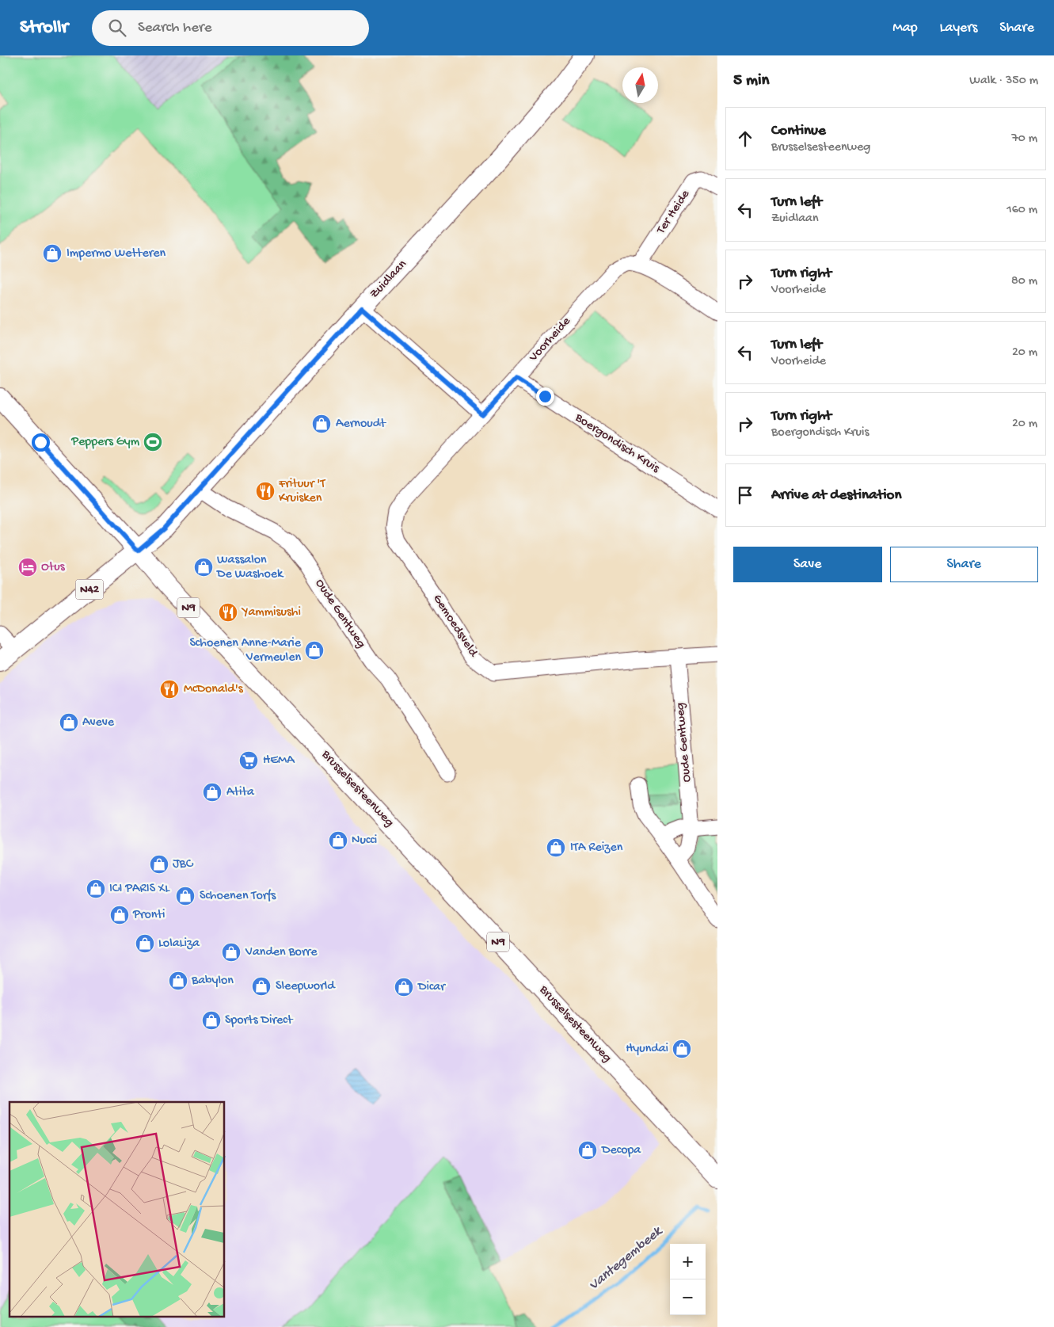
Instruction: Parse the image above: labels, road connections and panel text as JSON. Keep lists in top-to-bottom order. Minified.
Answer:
{"streets":{"main road":["Zuidlaan","N42","N9","Brusselsesteenweg"],"street":["Ter Heide","Voorheide","Boergondisch Kruis","Oude Gentweg","Gemoedsveld"]},"crossings":[["Ter Heide","Voorheide"],["Zuidlaan","N42"],["Zuidlaan","Oude Gentweg"],["Zuidlaan","Brusselsesteenweg"],["Voorheide","Boergondisch Kruis"],["Voorheide","Gemoedsveld"],["N42","Brusselsesteenweg"],["Oude Gentweg","Gemoedsveld"]],"water":["Vantegembeek"],"places":{"shop":["Impermo Wetteren","Aernoudt","Wassalon De Washoek","Schoenen Anne-Marie Vermeulen","Aveve","Atita","Nucci","ITA Reizen","JBC","ICI PARIS XL","Schoenen Torfs","Pronti","LolaLiza","Vanden Borre","Babylon","Sleepworld","Dicar","Sports Direct","Hyundai","Decopa"],"sports":["Peppers Gym"],"restaurant":["Frituur 'T Kruisken","Yammisushi","McDonald's"],"hotel":["Otus"],"supermarket":["HEMA"]},"north":"top","page":{"header":"Strollr","search":"Search here","nav":["Map","Layers","Share"],"heading":["5 min","Walk · 350 m"],"list":[["Continue","Brusselsesteenweg","70 m"],["Turn left","Zuidlaan","160 m"],["Turn right","Voorheide","80 m"],["Turn left","Voorheide","20 m"],["Turn right","Boergondisch Kruis","20 m"],"Arrive at destination"],"buttons":["Save","Share"],"map_buttons":["+","−"]}}
